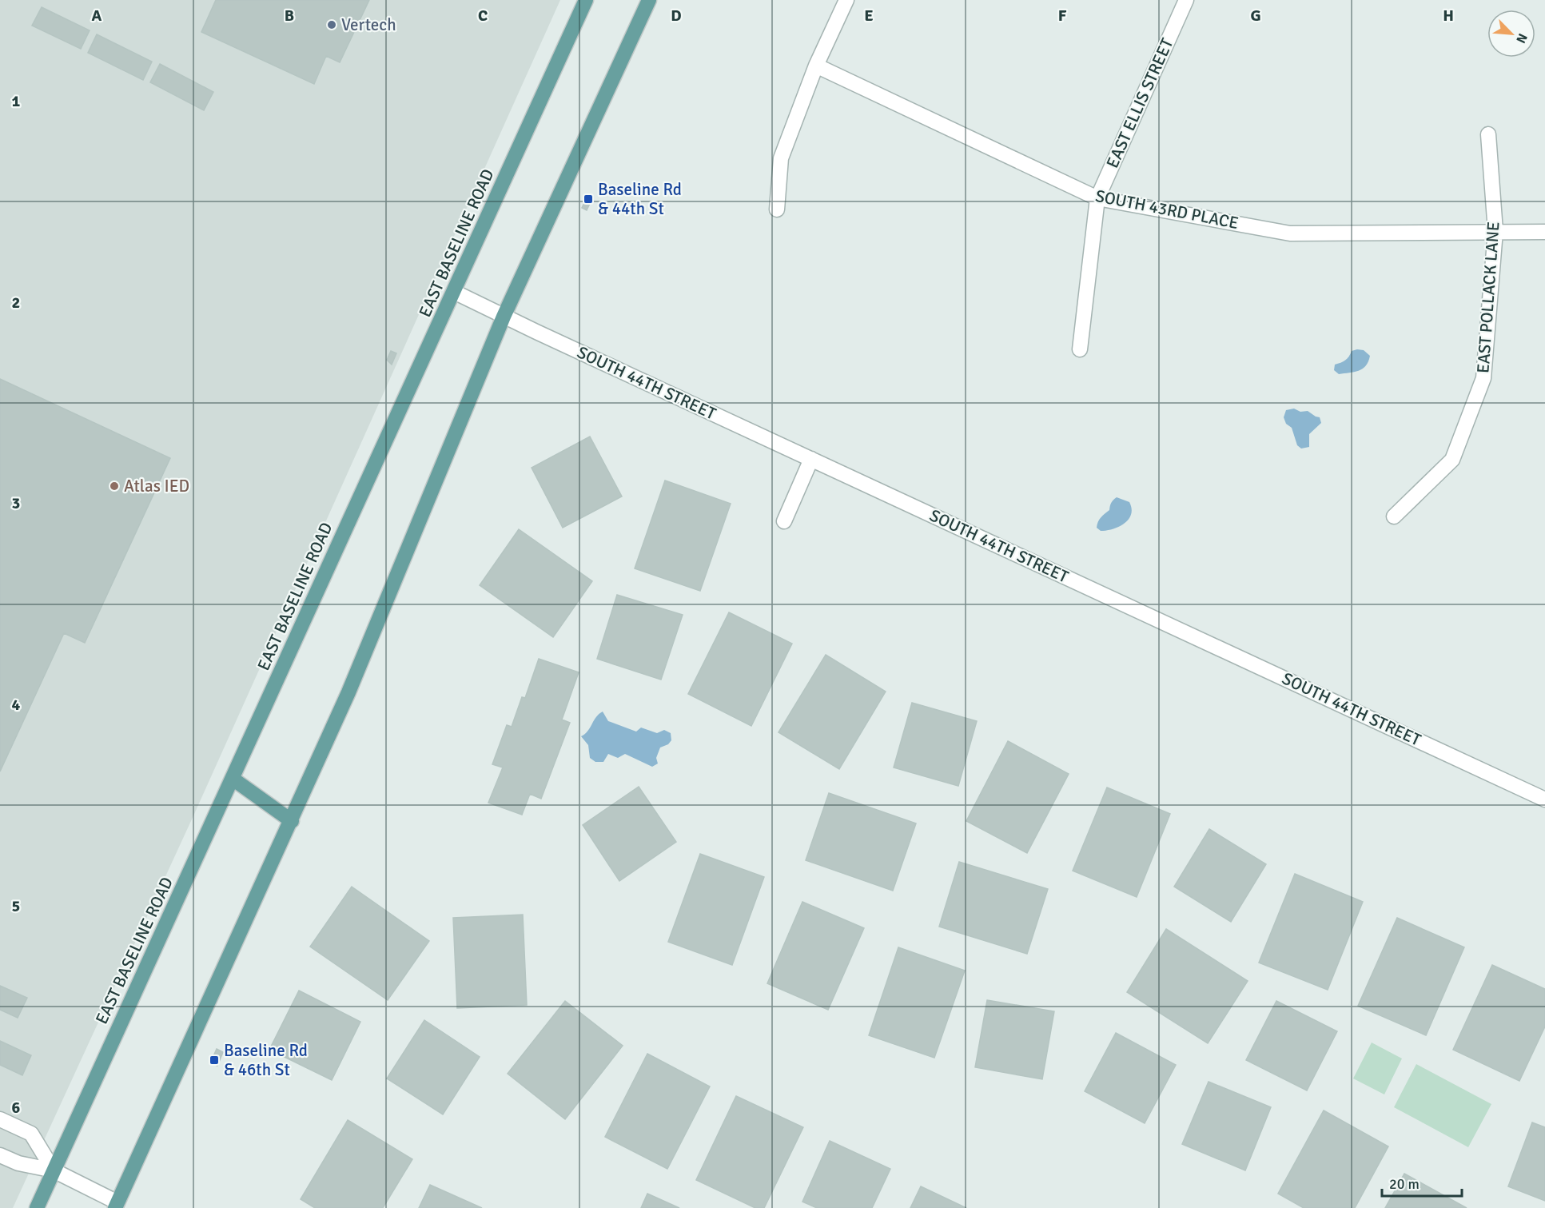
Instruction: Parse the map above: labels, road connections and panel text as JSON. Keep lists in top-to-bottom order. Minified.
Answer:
{"streets":{"main road":["EAST BASELINE ROAD"],"street":["EAST ELLIS STREET","SOUTH 43RD PLACE","EAST POLLACK LANE","SOUTH 44TH STREET"]},"crossings":[["EAST ELLIS STREET","SOUTH 43RD PLACE"],["SOUTH 43RD PLACE","EAST POLLACK LANE"],["EAST BASELINE ROAD","SOUTH 44TH STREET"]],"places":{"other":["Vertech","Atlas IED"],"transit":["Baseline Rd & 44th St","Baseline Rd & 46th St"]},"scale_bar":"20 m","north":"bottom right","grid":{"columns":["A","B","C","D","E","F","G","H"],"rows":["1","2","3","4","5","6"]}}
